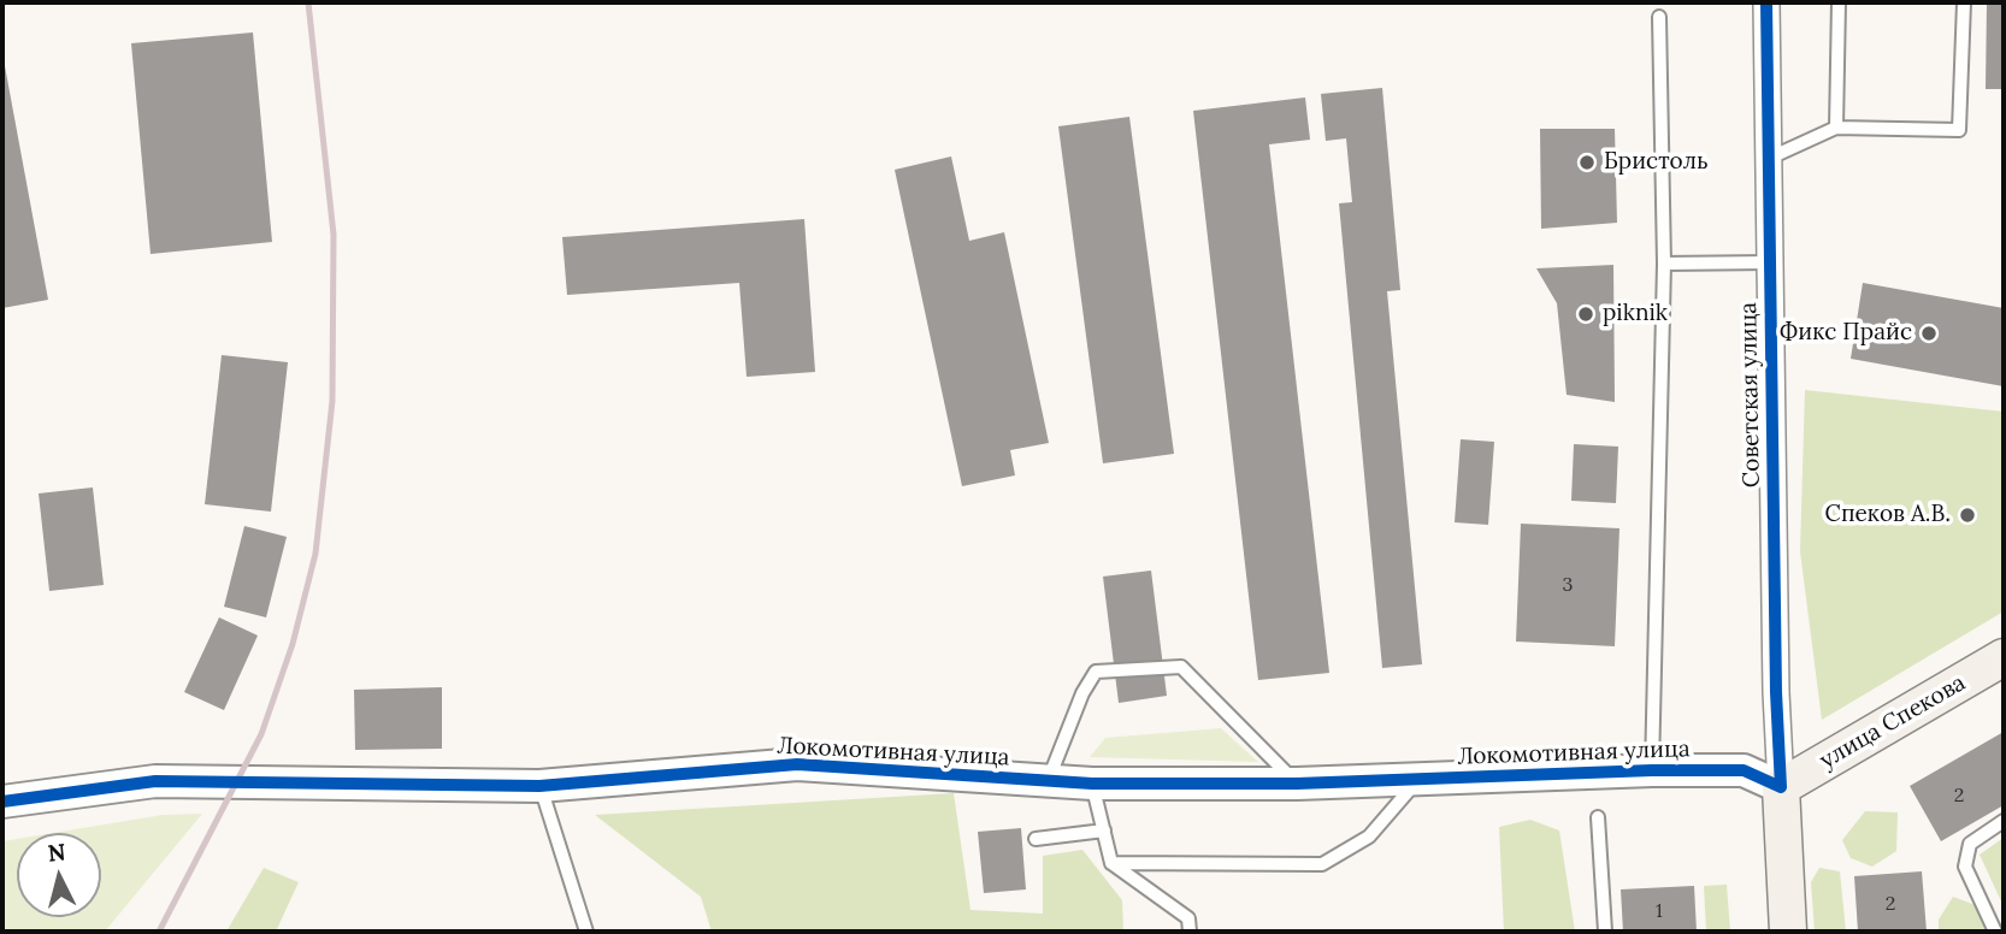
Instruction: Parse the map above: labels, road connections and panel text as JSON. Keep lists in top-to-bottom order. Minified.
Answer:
{"streets":{"main road":["Советская улица","улица Спекова"],"street":["Локомотивная улица"]},"crossings":[["Советская улица","улица Спекова"],["Советская улица","Локомотивная улица"],["улица Спекова","Локомотивная улица"]],"places":["Бристоль","piknik","Фикс Прайс","Спеков А.В."],"house_numbers":["3","2","2","1"],"north":"top"}
